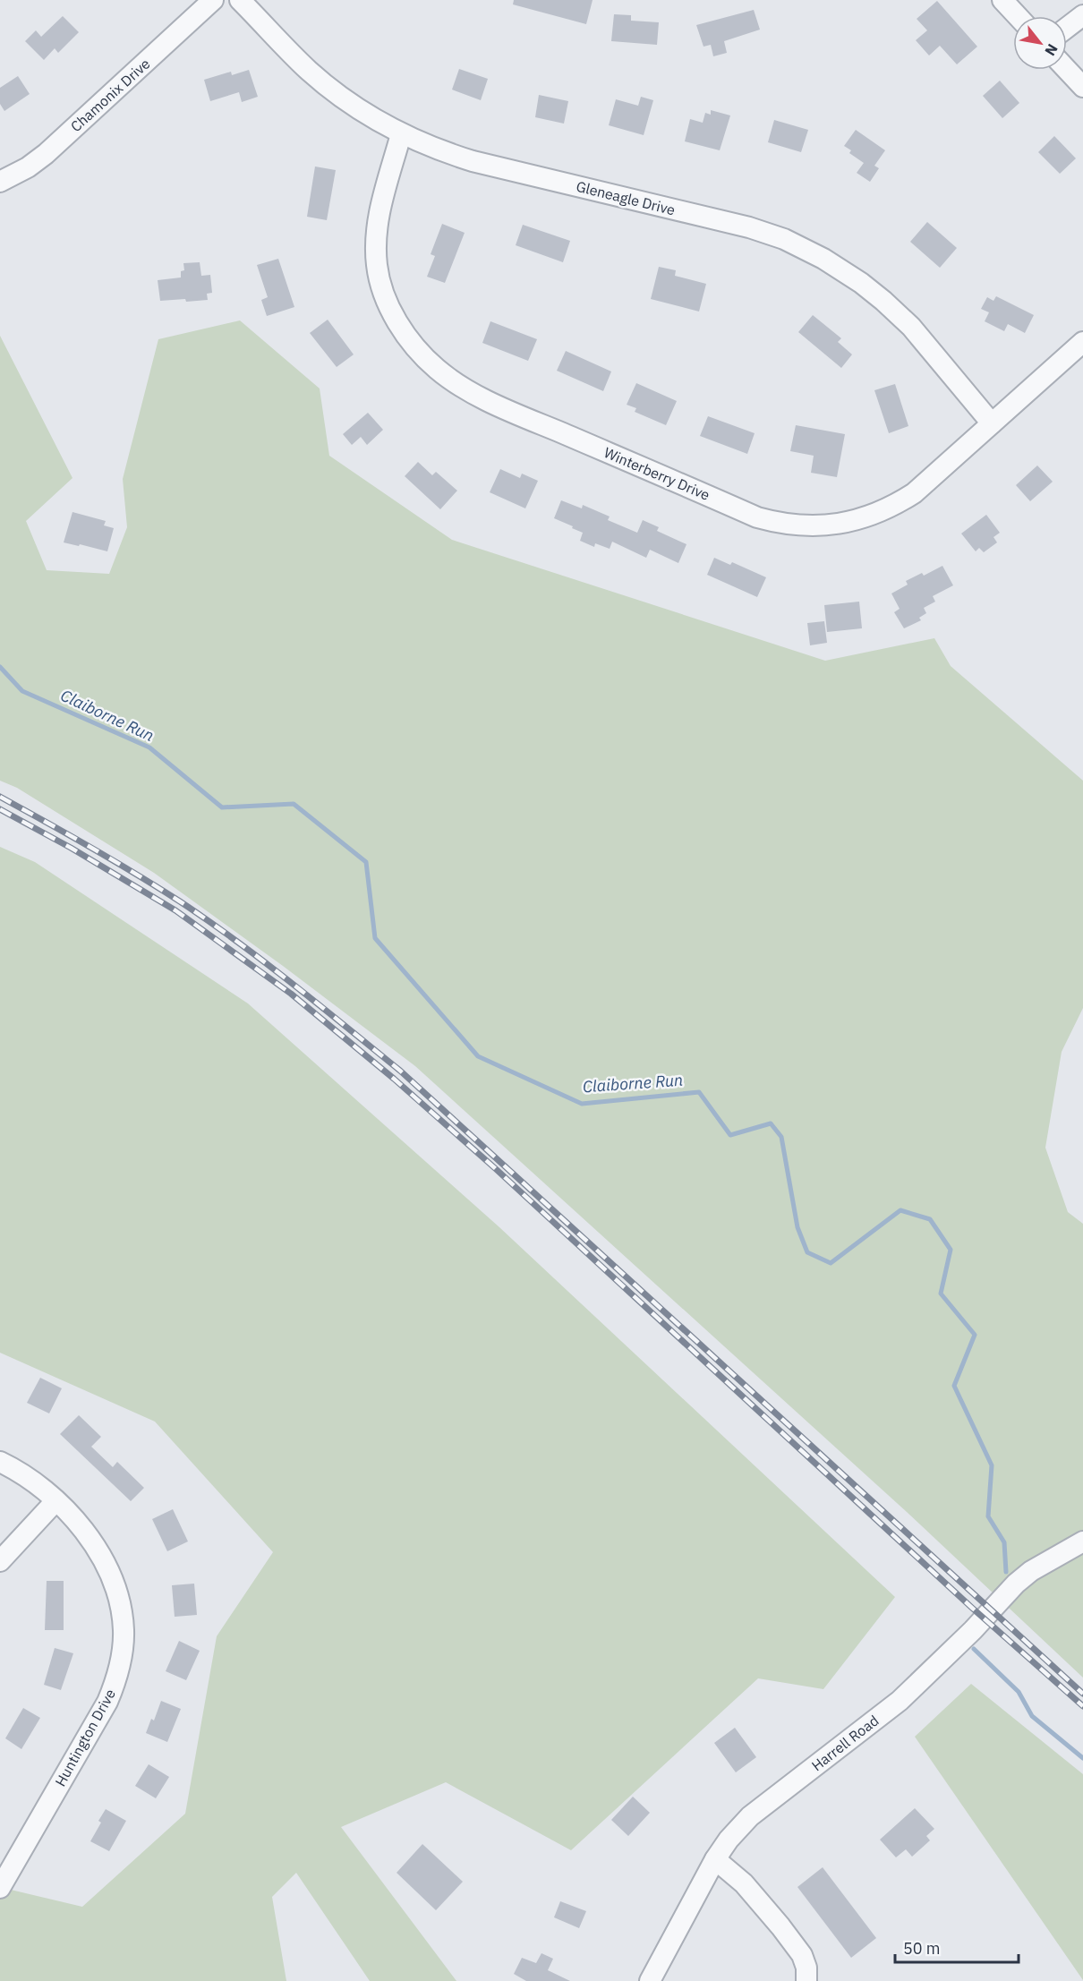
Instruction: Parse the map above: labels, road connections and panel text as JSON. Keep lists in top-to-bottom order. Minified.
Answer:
{"streets":{"street":["Chamonix Drive","Gleneagle Drive","Winterberry Drive","Huntington Drive","Harrell Road"]},"crossings":[["Gleneagle Drive","Winterberry Drive"]],"water":["Claiborne Run"],"scale_bar":"50 m","north":"bottom right"}
